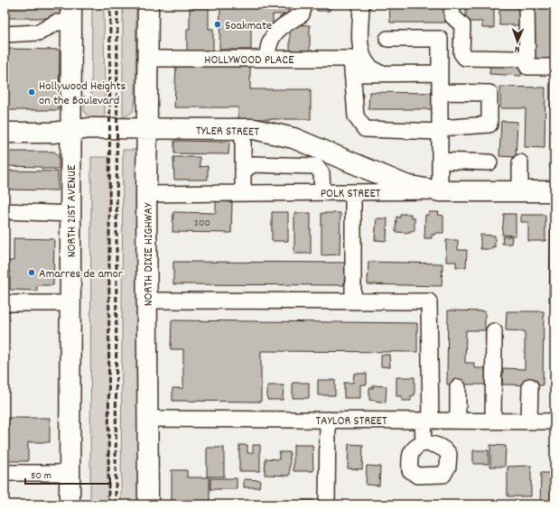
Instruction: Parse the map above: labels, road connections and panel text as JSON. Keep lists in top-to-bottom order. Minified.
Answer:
{"streets":{"main road":["TYLER STREET","POLK STREET","NORTH 21ST AVENUE","NORTH DIXIE HIGHWAY"],"street":["HOLLYWOOD PLACE","TAYLOR STREET"]},"crossings":[["HOLLYWOOD PLACE","NORTH DIXIE HIGHWAY"],["TYLER STREET","POLK STREET"],["TYLER STREET","NORTH 21ST AVENUE"],["TYLER STREET","NORTH DIXIE HIGHWAY"],["POLK STREET","NORTH DIXIE HIGHWAY"],["NORTH DIXIE HIGHWAY","TAYLOR STREET"]],"places":["Soakmate","Hollywood Heights on the Boulevard","Amarres de amor"],"house_numbers":["200"],"scale_bar":"50 m","north":"bottom"}
